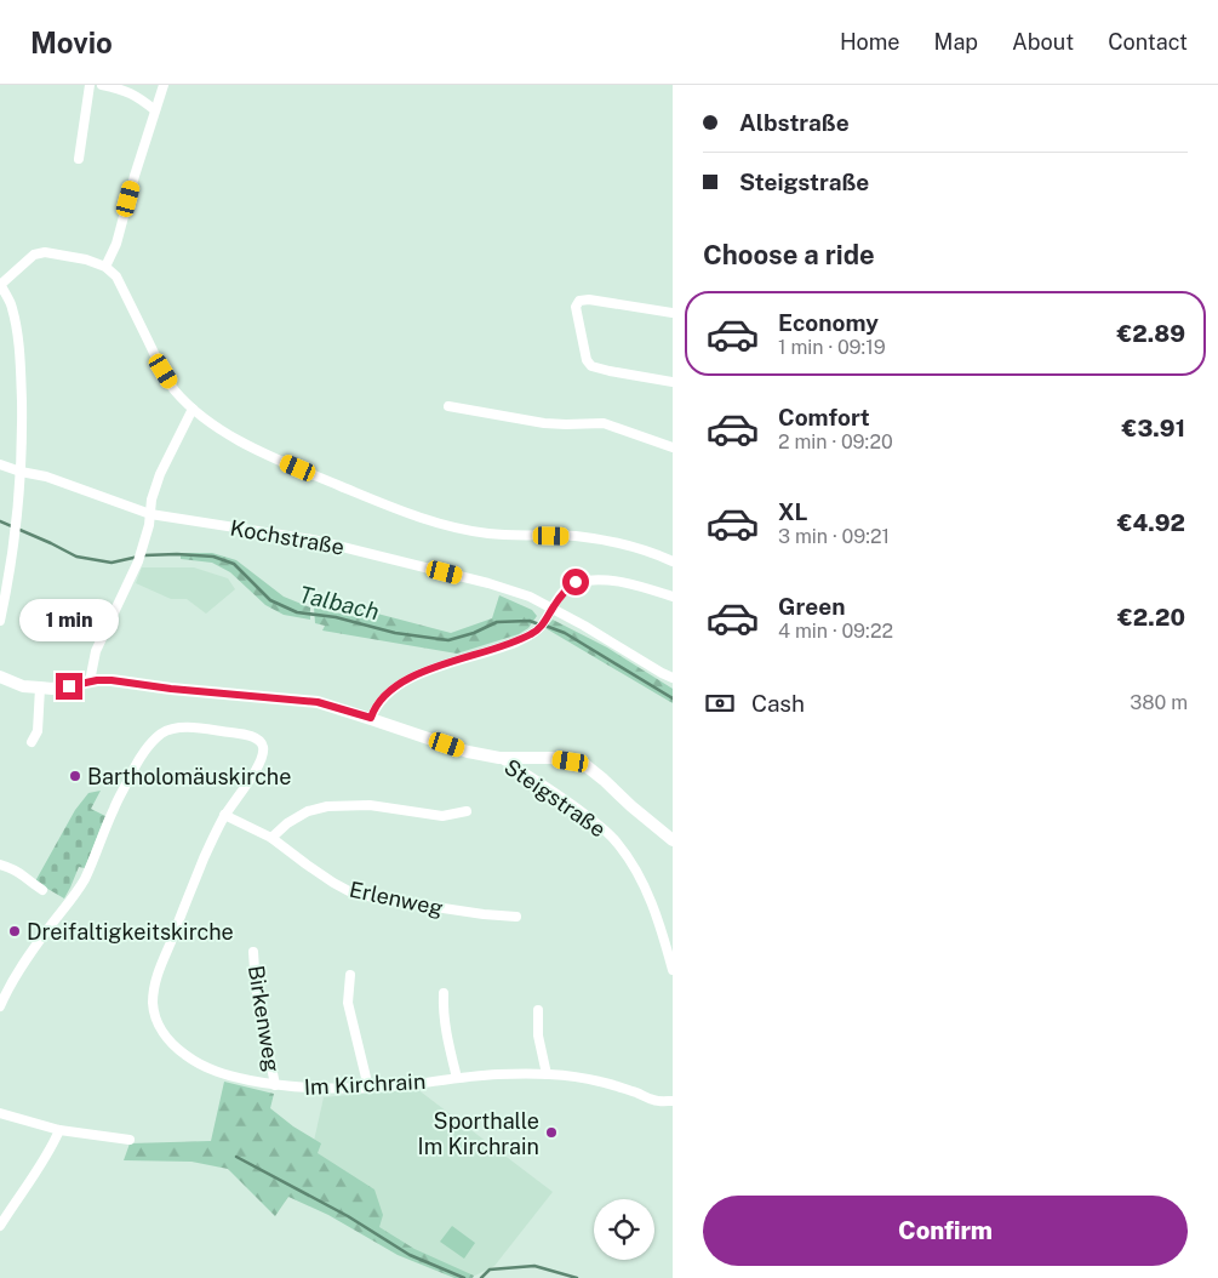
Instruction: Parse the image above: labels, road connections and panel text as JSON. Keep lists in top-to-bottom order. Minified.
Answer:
{"streets":{"street":["Kochstraße","Steigstraße","Erlenweg","Birkenweg","Im Kirchrain"]},"crossings":[["Erlenweg","Im Kirchrain"],["Birkenweg","Im Kirchrain"]],"water":["Talbach"],"places":["Bartholomäuskirche","Dreifaltigkeitskirche","Sporthalle Im Kirchrain"],"page":{"header":"Movio","nav":["Home","Map","About","Contact"],"banner":["Albstraße","Steigstraße"],"heading":"Choose a ride","list":[{"name":"Economy","note":"1 min · 09:19","value":"€2.89"},{"name":"Comfort","note":"2 min · 09:20","value":"€3.91"},{"name":"XL","note":"3 min · 09:21","value":"€4.92"},{"name":"Green","note":"4 min · 09:22","value":"€2.20"}],"bubble":"1 min","pay":["Cash","380 m"],"buttons":"Confirm"}}
